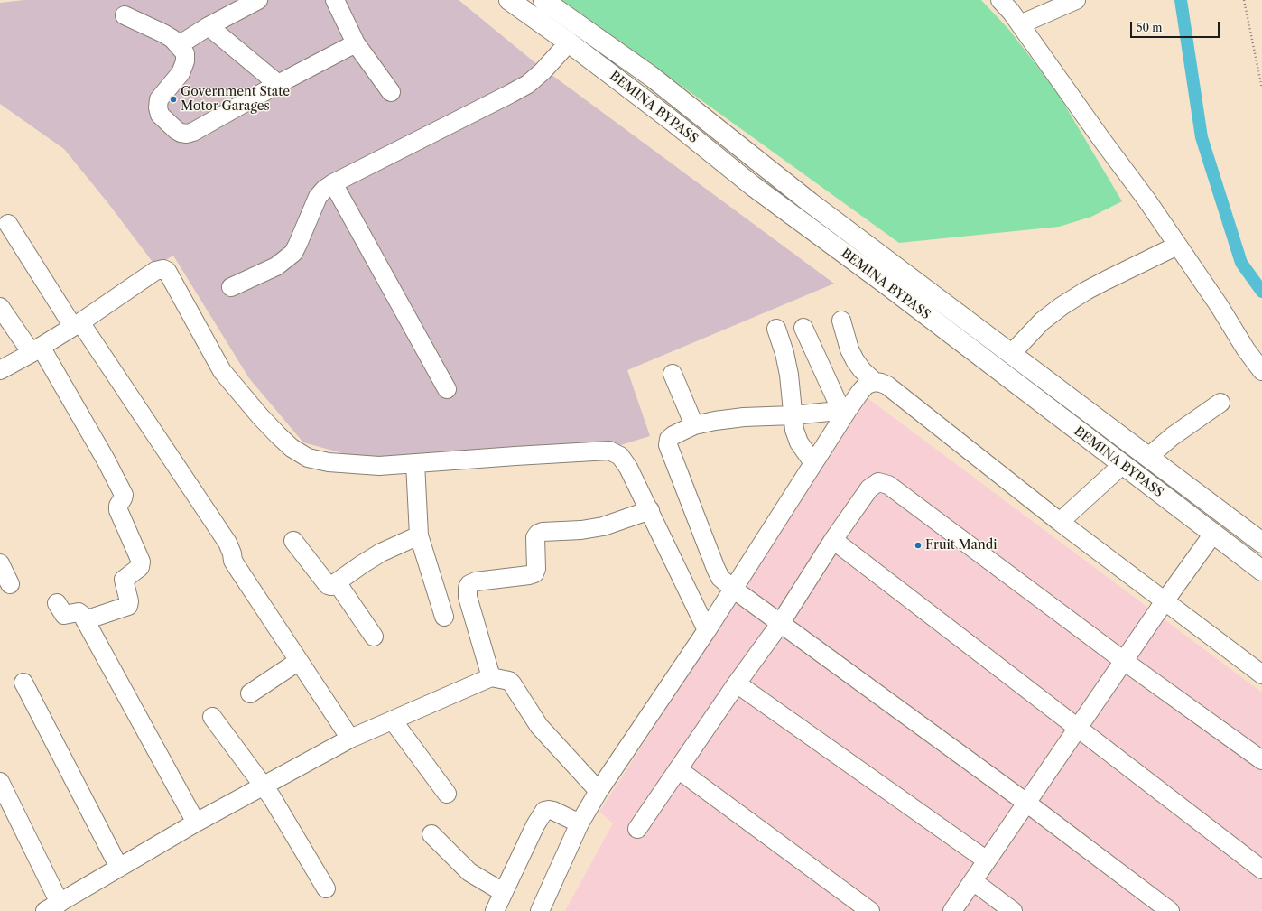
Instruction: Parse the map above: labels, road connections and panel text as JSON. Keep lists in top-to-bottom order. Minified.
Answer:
{"streets":{"highway":["BEMINA BYPASS"]},"places":["Government State Motor Garages","Fruit Mandi"],"scale_bar":"50 m"}
